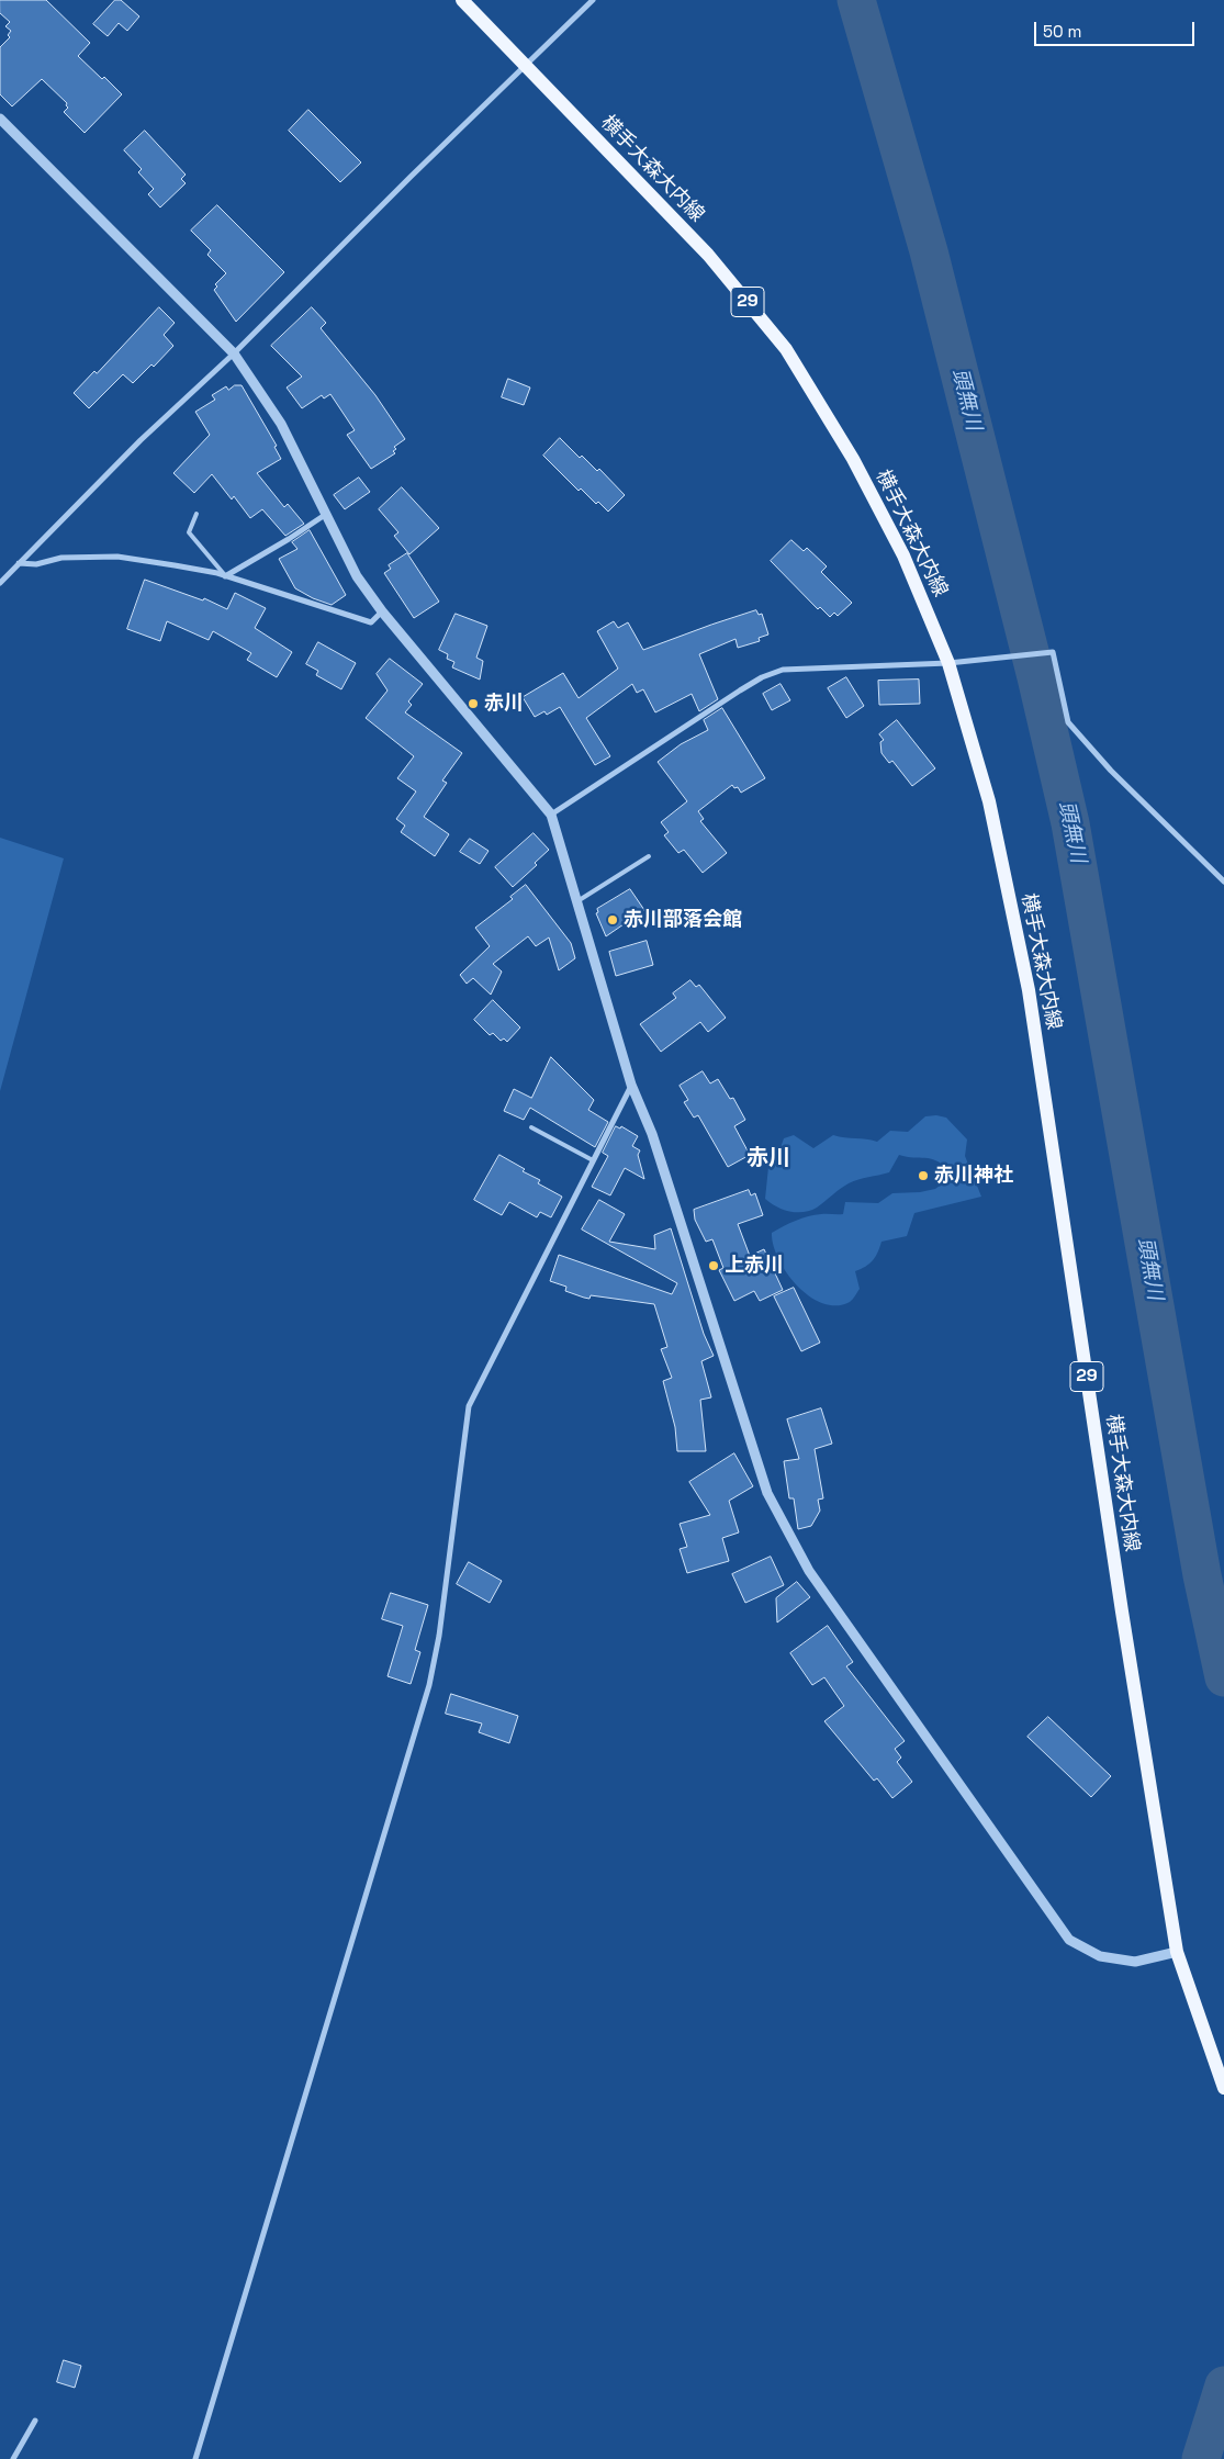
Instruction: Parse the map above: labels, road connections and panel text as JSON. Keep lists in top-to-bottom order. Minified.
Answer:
{"streets":{"main road":["横手大森大内線","29"]},"districts":["赤川"],"water":["頭無川"],"places":["赤川","赤川部落会館","赤川神社","上赤川"],"scale_bar":"50 m"}
